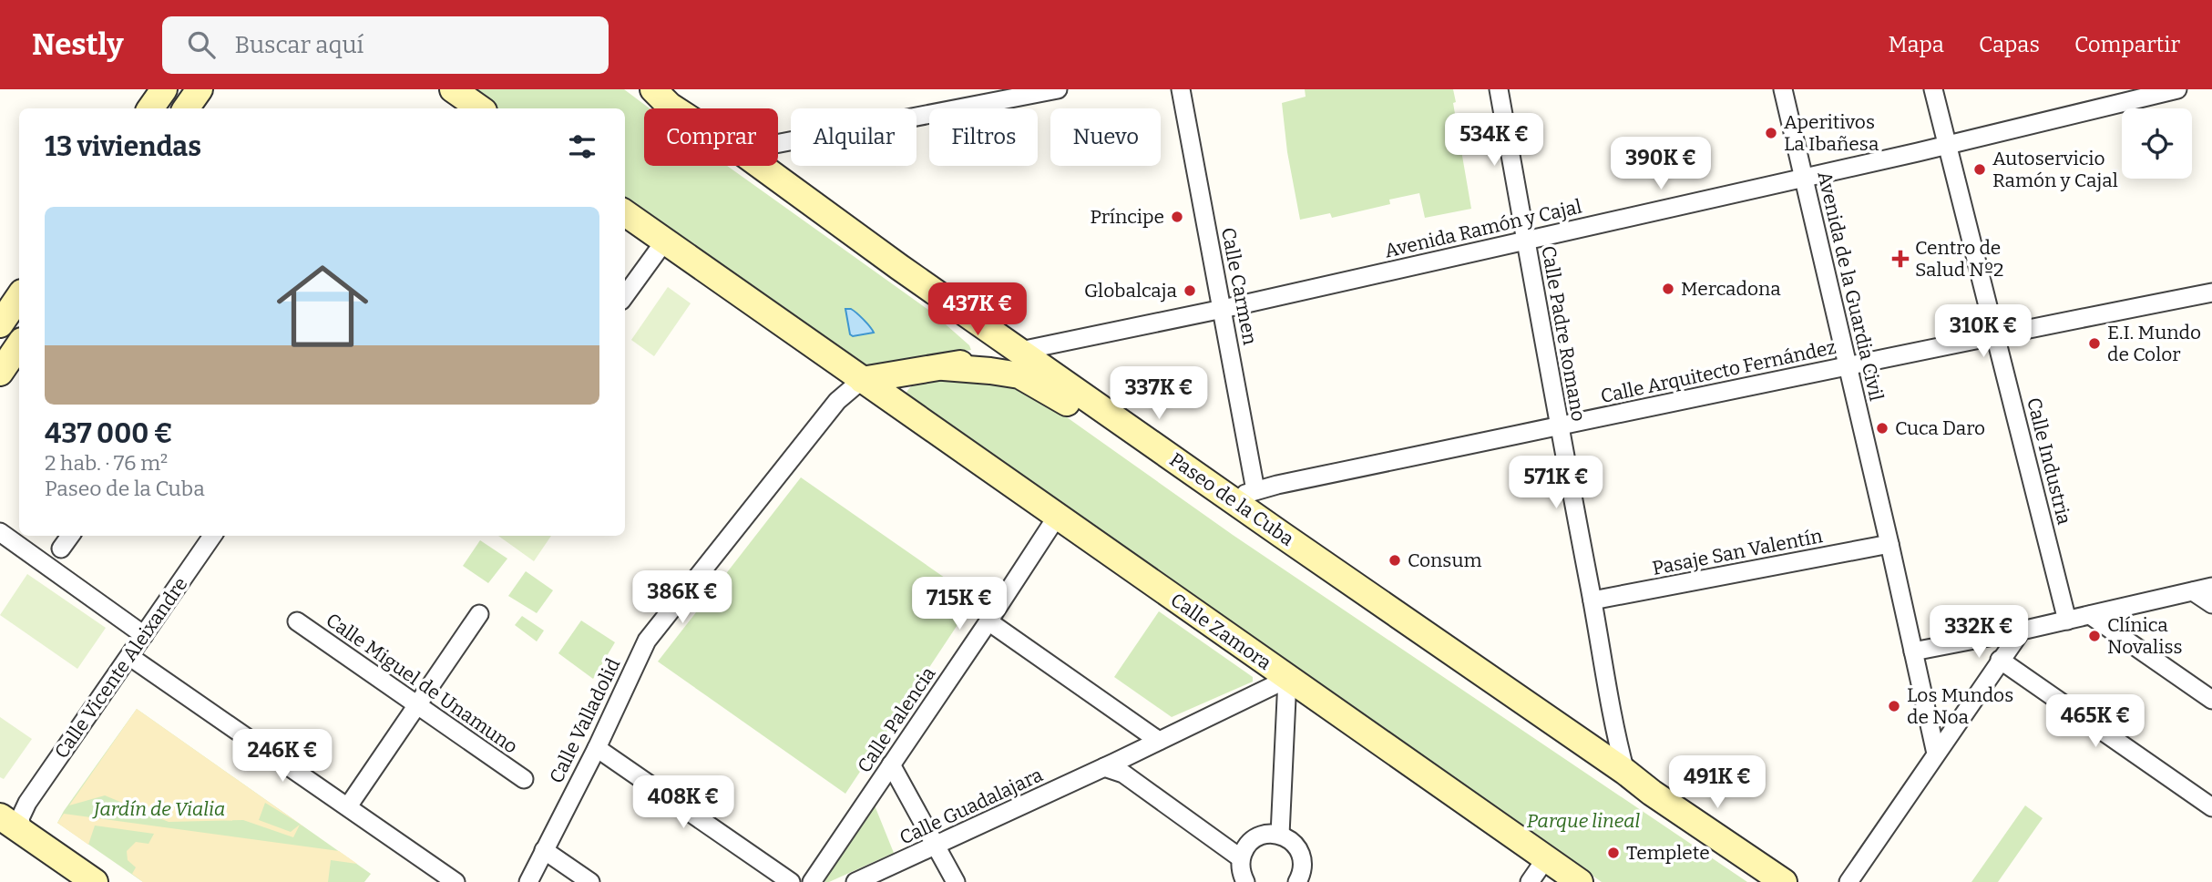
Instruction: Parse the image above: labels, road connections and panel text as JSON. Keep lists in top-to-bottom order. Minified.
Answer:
{"streets":{"main road":["Paseo de la Cuba","Calle Zamora"],"street":["Avenida Ramón y Cajal","Calle Carmen","Avenida de la Guardia Civil","Calle Padre Romano","Calle Arquitecto Fernández","Calle Industria","Pasaje San Valentín","Calle Vicente Aleixandre","Calle Miguel de Unamuno","Calle Palencia","Calle Valladolid","Calle Guadalajara"]},"crossings":[["Avenida Ramón y Cajal","Calle Carmen"],["Avenida Ramón y Cajal","Avenida de la Guardia Civil"],["Avenida Ramón y Cajal","Calle Padre Romano"],["Avenida Ramón y Cajal","Calle Industria"],["Avenida Ramón y Cajal","Paseo de la Cuba"],["Calle Carmen","Calle Arquitecto Fernández"],["Calle Carmen","Paseo de la Cuba"],["Avenida de la Guardia Civil","Calle Arquitecto Fernández"],["Avenida de la Guardia Civil","Pasaje San Valentín"],["Calle Padre Romano","Calle Arquitecto Fernández"],["Calle Padre Romano","Paseo de la Cuba"],["Calle Padre Romano","Pasaje San Valentín"],["Calle Arquitecto Fernández","Calle Industria"],["Calle Arquitecto Fernández","Paseo de la Cuba"],["Calle Zamora","Calle Palencia"],["Calle Zamora","Calle Valladolid"],["Calle Zamora","Calle Guadalajara"]],"parks":["Jardín de Vialia","Parque lineal"],"places":{"other":["Aperitivos La Ibañesa","Autoservicio Ramón y Cajal","Príncipe","Mercadona","Globalcaja","E.I. Mundo de Color","Cuca Daro","Consum","Clínica Novaliss","Los Mundos de Noa","Templete"],"health":["Centro de Salud Nº2"]},"page":{"header":"Nestly","search":"Buscar aquí","nav":["Mapa","Capas","Compartir"],"chip":["Comprar","Alquilar","Filtros","Nuevo"],"heading":"13 viviendas","price":["534K €","390K €","437K €","310K €","337K €","571K €","386K €","715K €","332K €","465K €","246K €","491K €","408K €"],"list":[{"name":"437 000 €","note":"2 hab. · 76 m² · Paseo de la Cuba"}]}}
